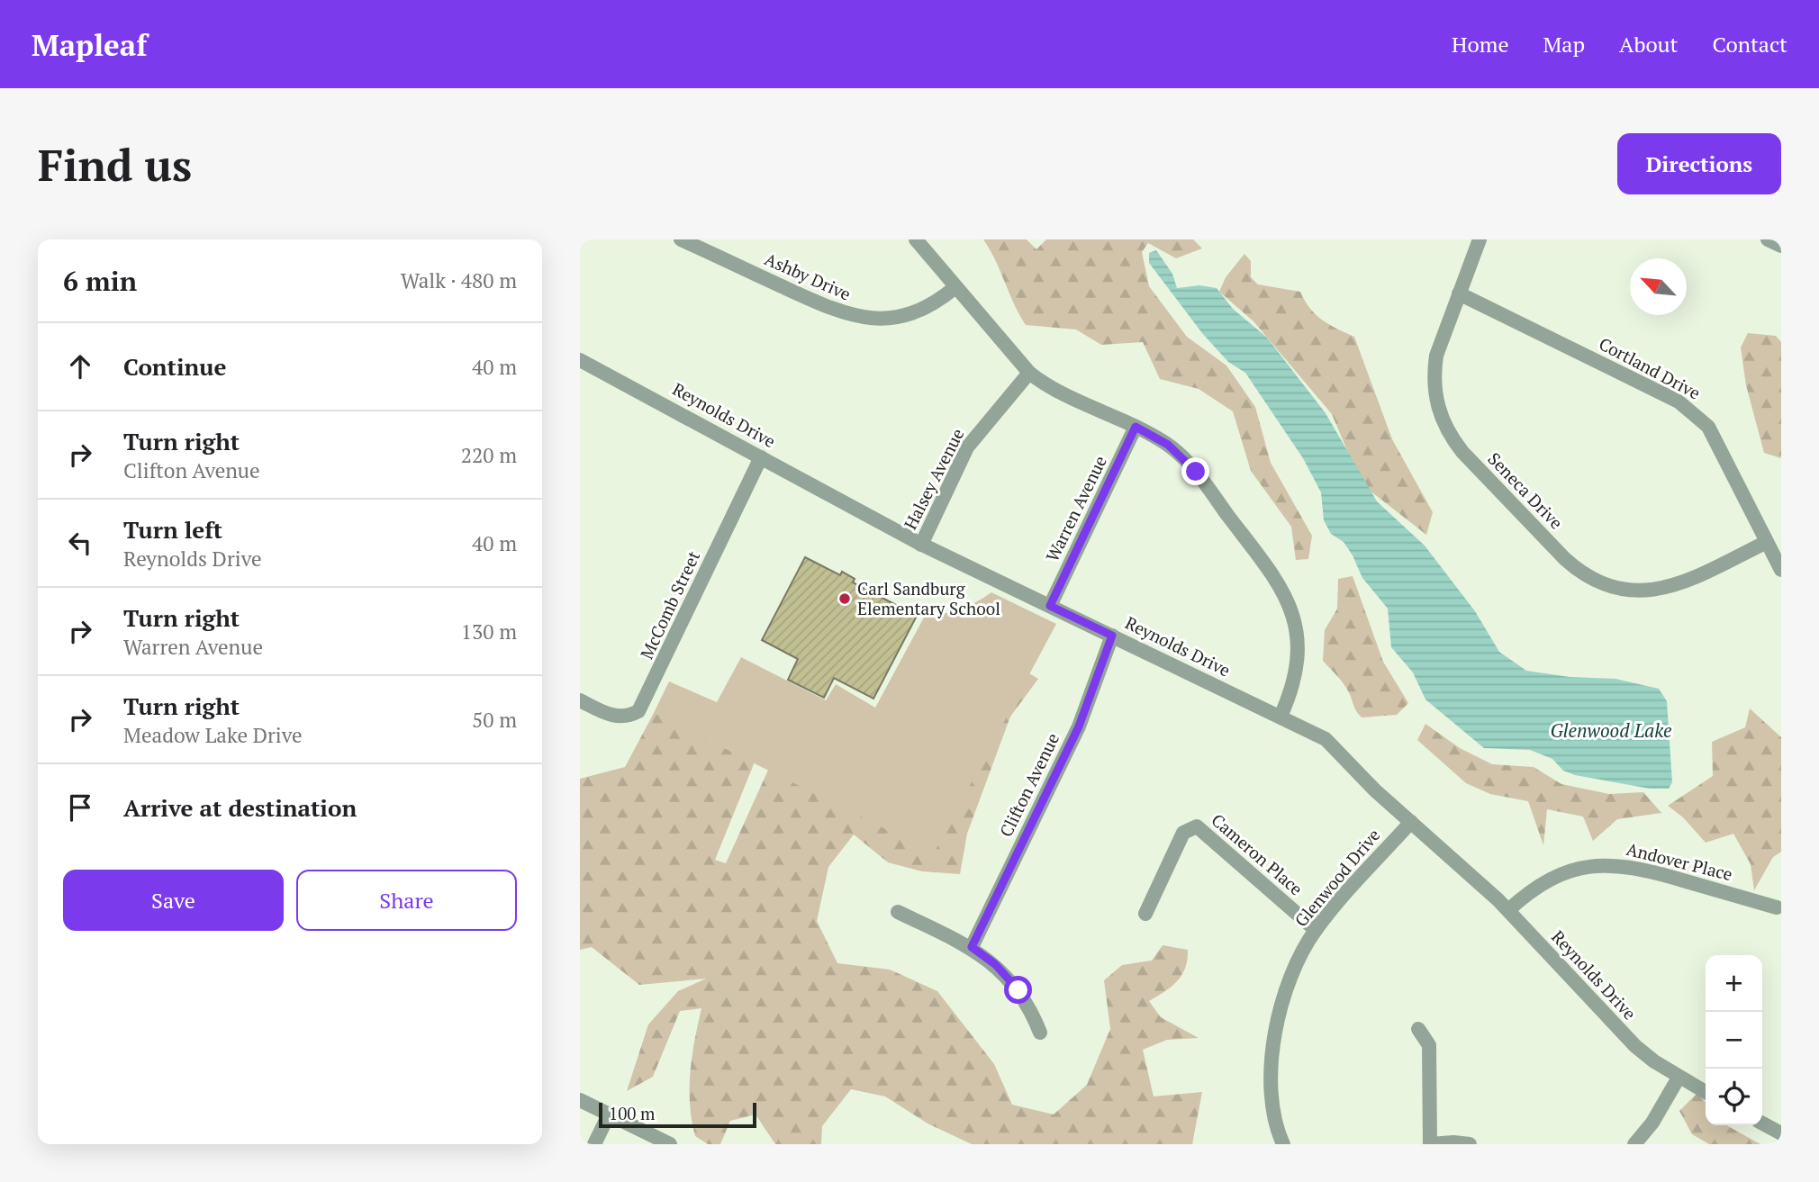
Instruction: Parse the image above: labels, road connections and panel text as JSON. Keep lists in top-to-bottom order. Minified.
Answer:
{"streets":{"street":["Ashby Drive","Cortland Drive","Reynolds Drive","Halsey Avenue","Seneca Drive","Warren Avenue","McComb Street","Clifton Avenue","Cameron Place","Andover Place","Glenwood Drive"]},"crossings":[["Cortland Drive","Seneca Drive"],["Reynolds Drive","Halsey Avenue"],["Reynolds Drive","Warren Avenue"],["Reynolds Drive","McComb Street"],["Reynolds Drive","Clifton Avenue"],["Reynolds Drive","Andover Place"],["Reynolds Drive","Glenwood Drive"],["Cameron Place","Glenwood Drive"]],"water":["Glenwood Lake"],"places":["Carl Sandburg Elementary School"],"scale_bar":"100 m","north":"top left","page":{"header":"Mapleaf","nav":["Home","Map","About","Contact"],"buttons":["Directions",["Save","Share"]],"title":"Find us","heading":["6 min","Walk · 480 m"],"list":[["Continue","40 m"],["Turn right","Clifton Avenue","220 m"],["Turn left","Reynolds Drive","40 m"],["Turn right","Warren Avenue","130 m"],["Turn right","Meadow Lake Drive","50 m"],"Arrive at destination"],"map_buttons":["+","−"],"scale":"100 m"}}
